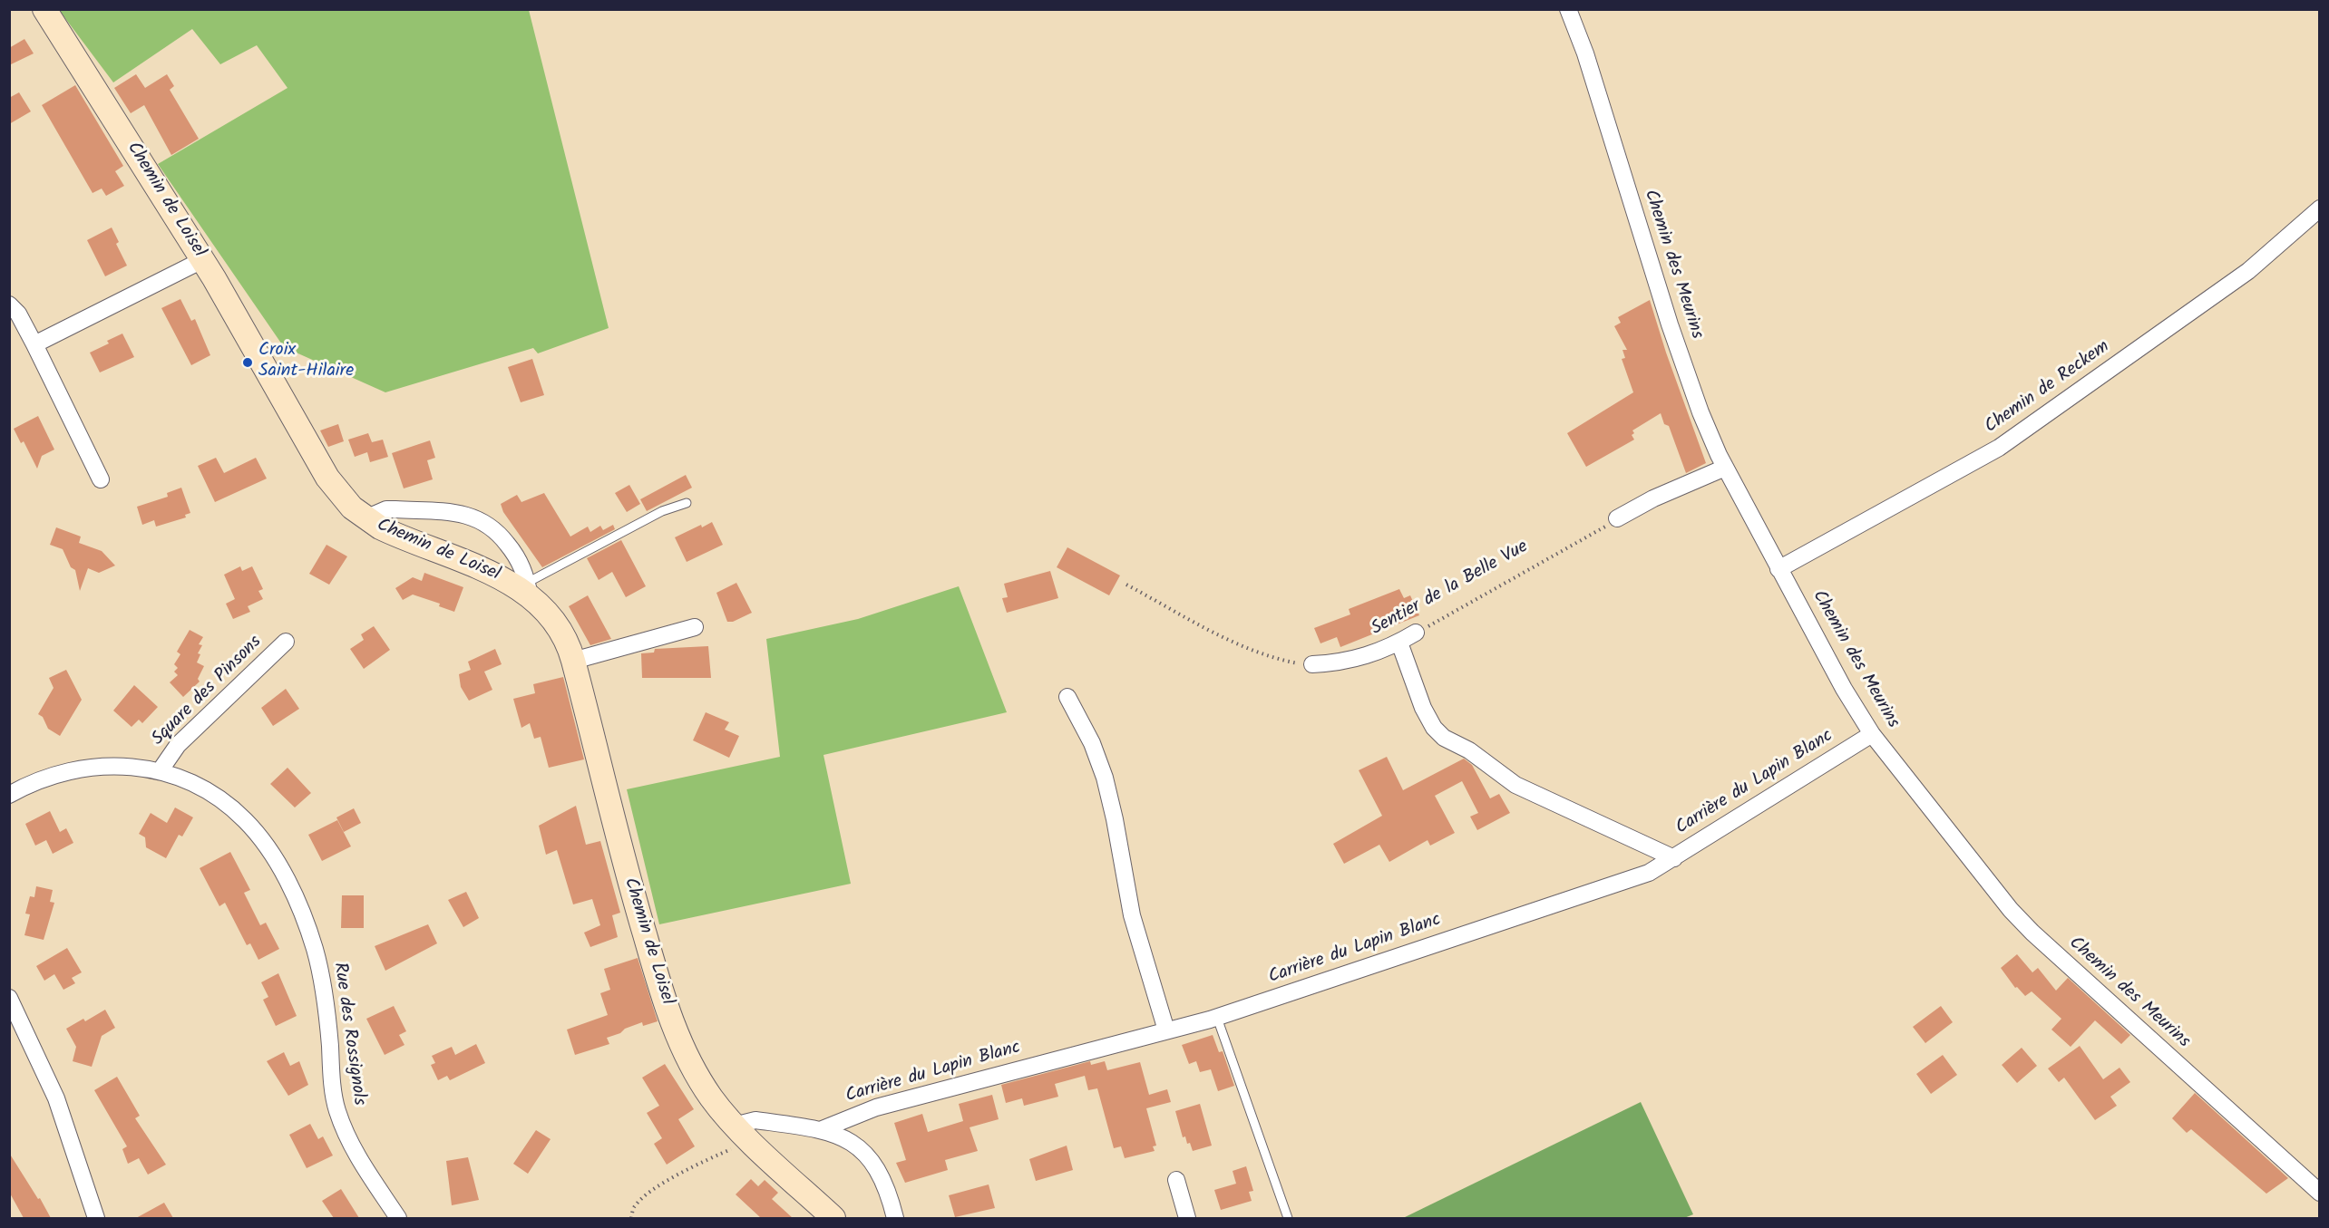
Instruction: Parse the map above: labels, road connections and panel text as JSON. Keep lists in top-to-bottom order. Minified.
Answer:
{"streets":{"street":["Chemin de Loisel","Chemin des Meurins","Chemin de Reckem","Sentier de la Belle Vue","Square des Pinsons","Carrière du Lapin Blanc","Rue des Rossignols"]},"crossings":[["Chemin des Meurins","Chemin de Reckem"],["Chemin des Meurins","Carrière du Lapin Blanc"],["Square des Pinsons","Rue des Rossignols"]],"places":["Croix Saint-Hilaire"]}
